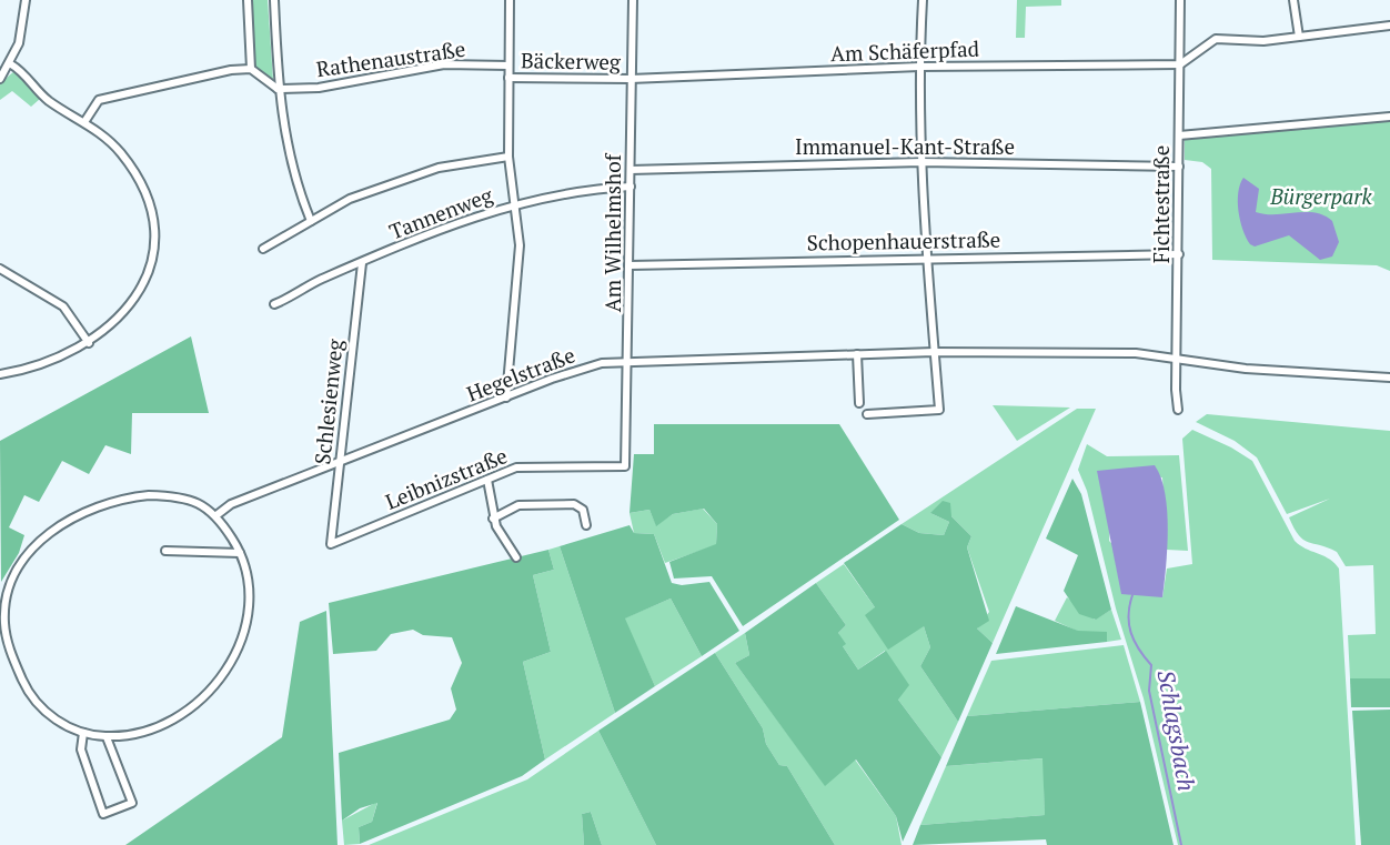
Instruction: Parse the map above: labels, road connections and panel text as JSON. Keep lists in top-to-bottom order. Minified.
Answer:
{"streets":{"street":["Am Schäferpfad","Rathenaustraße","Bäckerweg","Immanuel-Kant-Straße","Fichtestraße","Tannenweg","Am Wilhelmshof","Schopenhauerstraße","Hegelstraße","Schlesienweg","Leibnizstraße"]},"crossings":[["Am Schäferpfad","Bäckerweg"],["Am Schäferpfad","Fichtestraße"],["Am Schäferpfad","Am Wilhelmshof"],["Bäckerweg","Am Wilhelmshof"],["Immanuel-Kant-Straße","Fichtestraße"],["Immanuel-Kant-Straße","Am Wilhelmshof"],["Fichtestraße","Schopenhauerstraße"],["Fichtestraße","Hegelstraße"],["Tannenweg","Am Wilhelmshof"],["Tannenweg","Schlesienweg"],["Am Wilhelmshof","Schopenhauerstraße"],["Am Wilhelmshof","Hegelstraße"],["Am Wilhelmshof","Leibnizstraße"],["Hegelstraße","Schlesienweg"],["Schlesienweg","Leibnizstraße"]],"water":["Schlagsbach"],"parks":["Bürgerpark"]}
